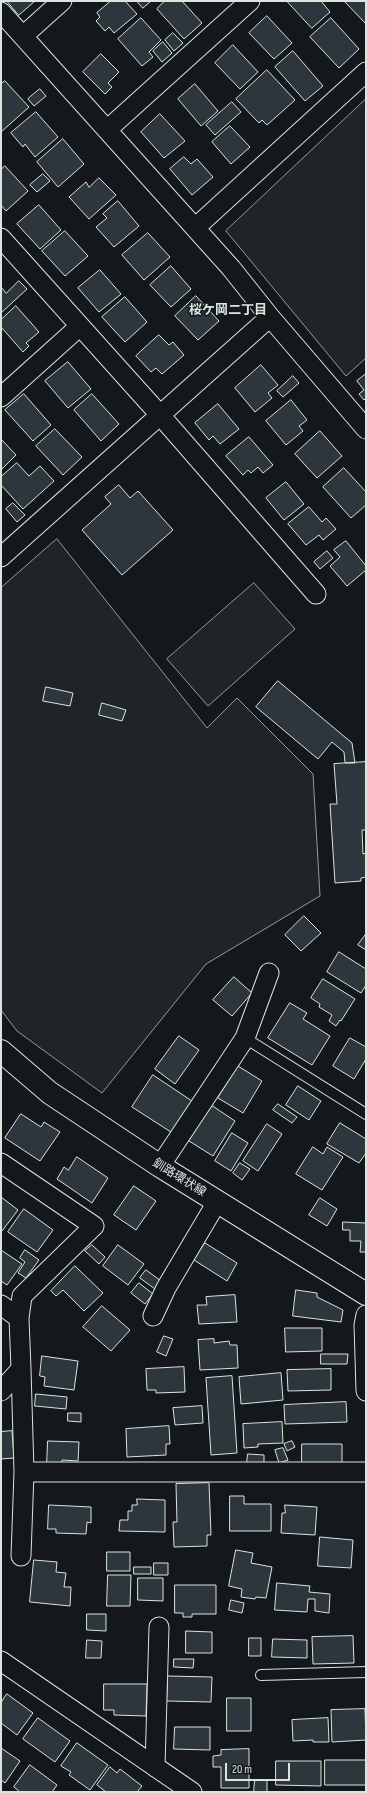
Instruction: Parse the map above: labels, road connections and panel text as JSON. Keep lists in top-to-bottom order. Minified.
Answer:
{"streets":{"main road":["釧路環状線"]},"districts":["桜ケ岡二丁目"],"scale_bar":"20 m"}
